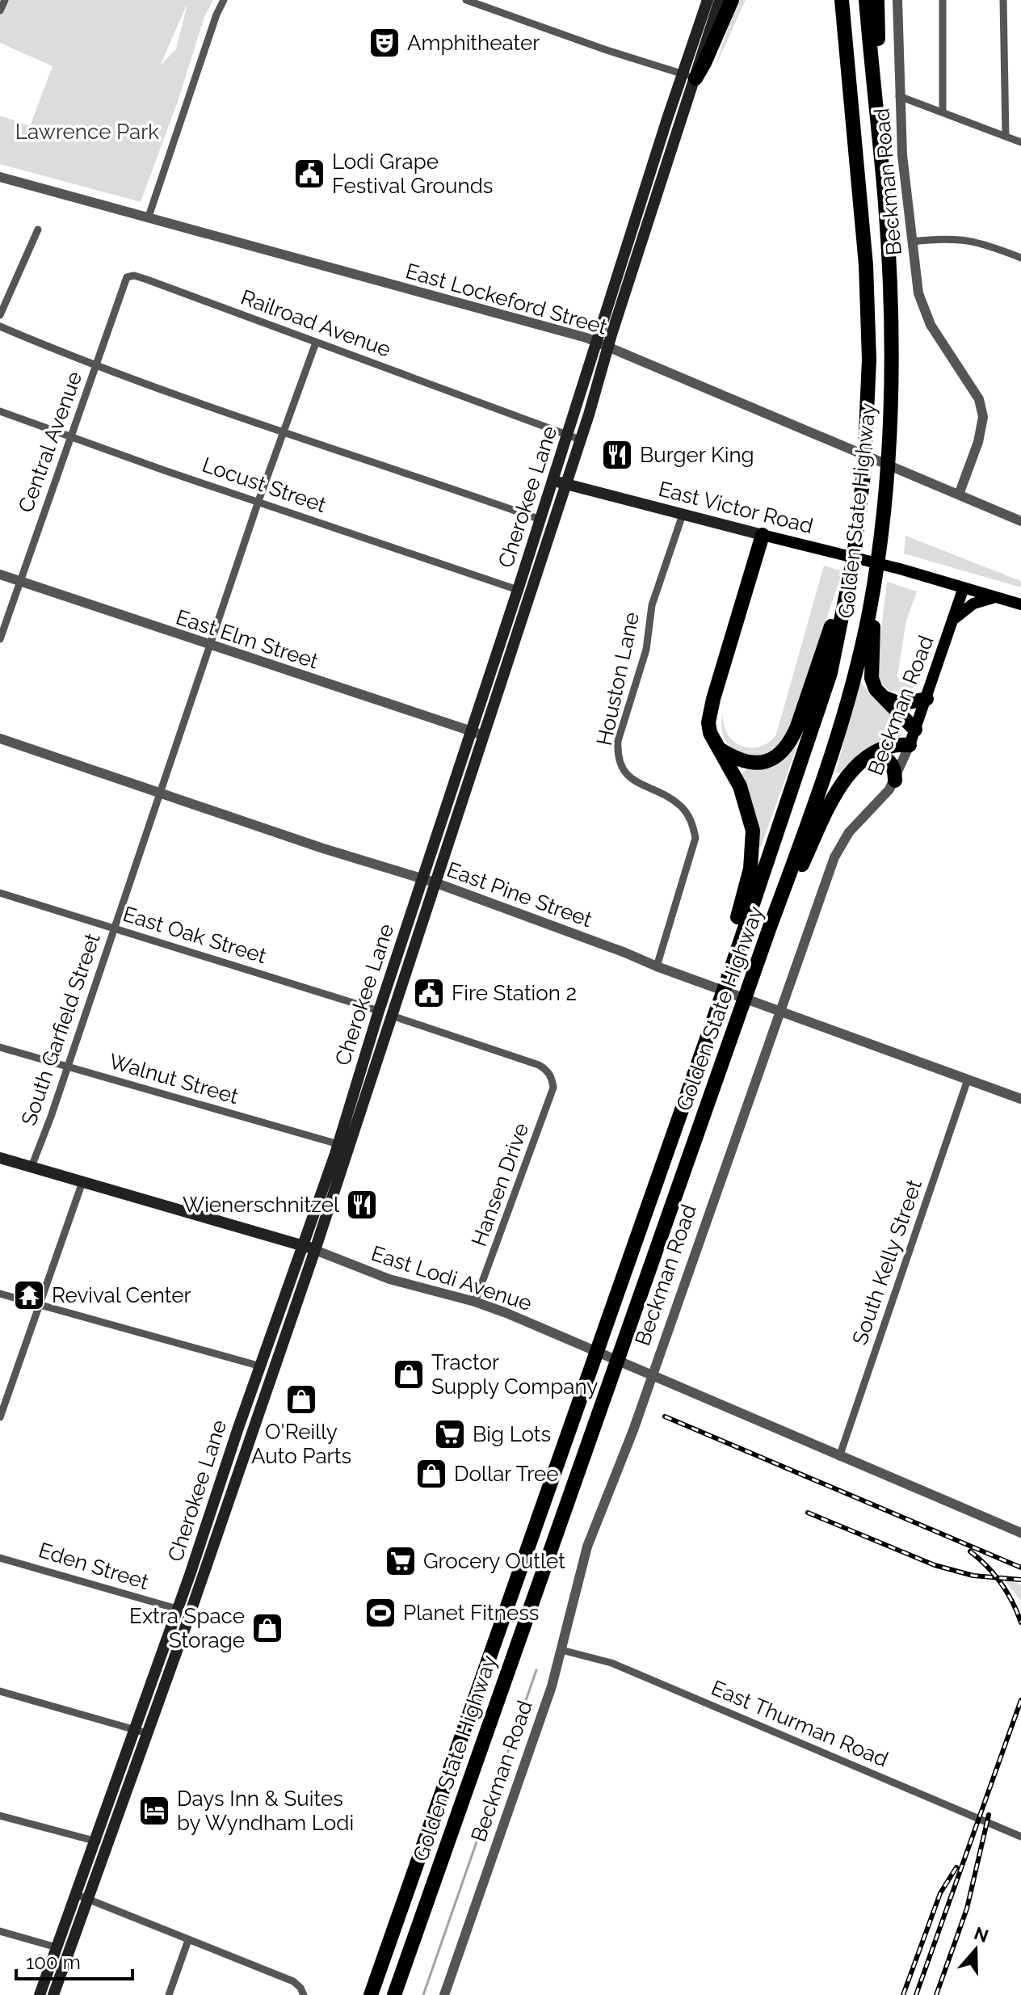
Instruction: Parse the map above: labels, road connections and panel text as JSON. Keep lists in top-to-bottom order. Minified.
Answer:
{"streets":{"highway":["Golden State Highway"],"main road":["Beckman Road","Cherokee Lane","East Victor Road","East Lodi Avenue"],"street":["East Lockeford Street","Railroad Avenue","Central Avenue","Locust Street","East Elm Street","Houston Lane","East Pine Street","East Oak Street","South Garfield Street","Walnut Street","Hansen Drive","South Kelly Street","Eden Street","East Thurman Road"]},"crossings":[["Beckman Road","East Lockeford Street"],["Beckman Road","East Victor Road"],["Beckman Road","East Pine Street"],["Beckman Road","East Lodi Avenue"],["Beckman Road","East Thurman Road"],["East Lockeford Street","Cherokee Lane"],["Railroad Avenue","Central Avenue"],["Railroad Avenue","Cherokee Lane"],["Railroad Avenue","South Garfield Street"],["Central Avenue","Locust Street"],["Central Avenue","East Elm Street"],["Locust Street","Cherokee Lane"],["Locust Street","South Garfield Street"],["Cherokee Lane","East Victor Road"],["Cherokee Lane","East Elm Street"],["Cherokee Lane","East Pine Street"],["Cherokee Lane","East Oak Street"],["Cherokee Lane","Walnut Street"],["Cherokee Lane","Hansen Drive"],["Cherokee Lane","East Lodi Avenue"],["Cherokee Lane","Eden Street"],["East Victor Road","Houston Lane"],["East Elm Street","South Garfield Street"],["Houston Lane","East Pine Street"],["East Pine Street","South Garfield Street"],["East Pine Street","South Kelly Street"],["East Oak Street","South Garfield Street"],["South Garfield Street","Walnut Street"],["South Garfield Street","East Lodi Avenue"],["Hansen Drive","East Lodi Avenue"],["South Kelly Street","East Lodi Avenue"]],"parks":["Lawrence Park"],"places":{"theatre":["Amphitheater"],"public building":["Lodi Grape Festival Grounds","Fire Station 2"],"restaurant":["Burger King","Wienerschnitzel"],"temple":["Revival Center"],"shop":["Tractor Supply Company","O'Reilly Auto Parts","Dollar Tree","Extra Space Storage"],"supermarket":["Big Lots","Grocery Outlet"],"sports":["Planet Fitness"],"hotel":["Days Inn & Suites by Wyndham Lodi"]},"scale_bar":"100 m","north":"top"}
